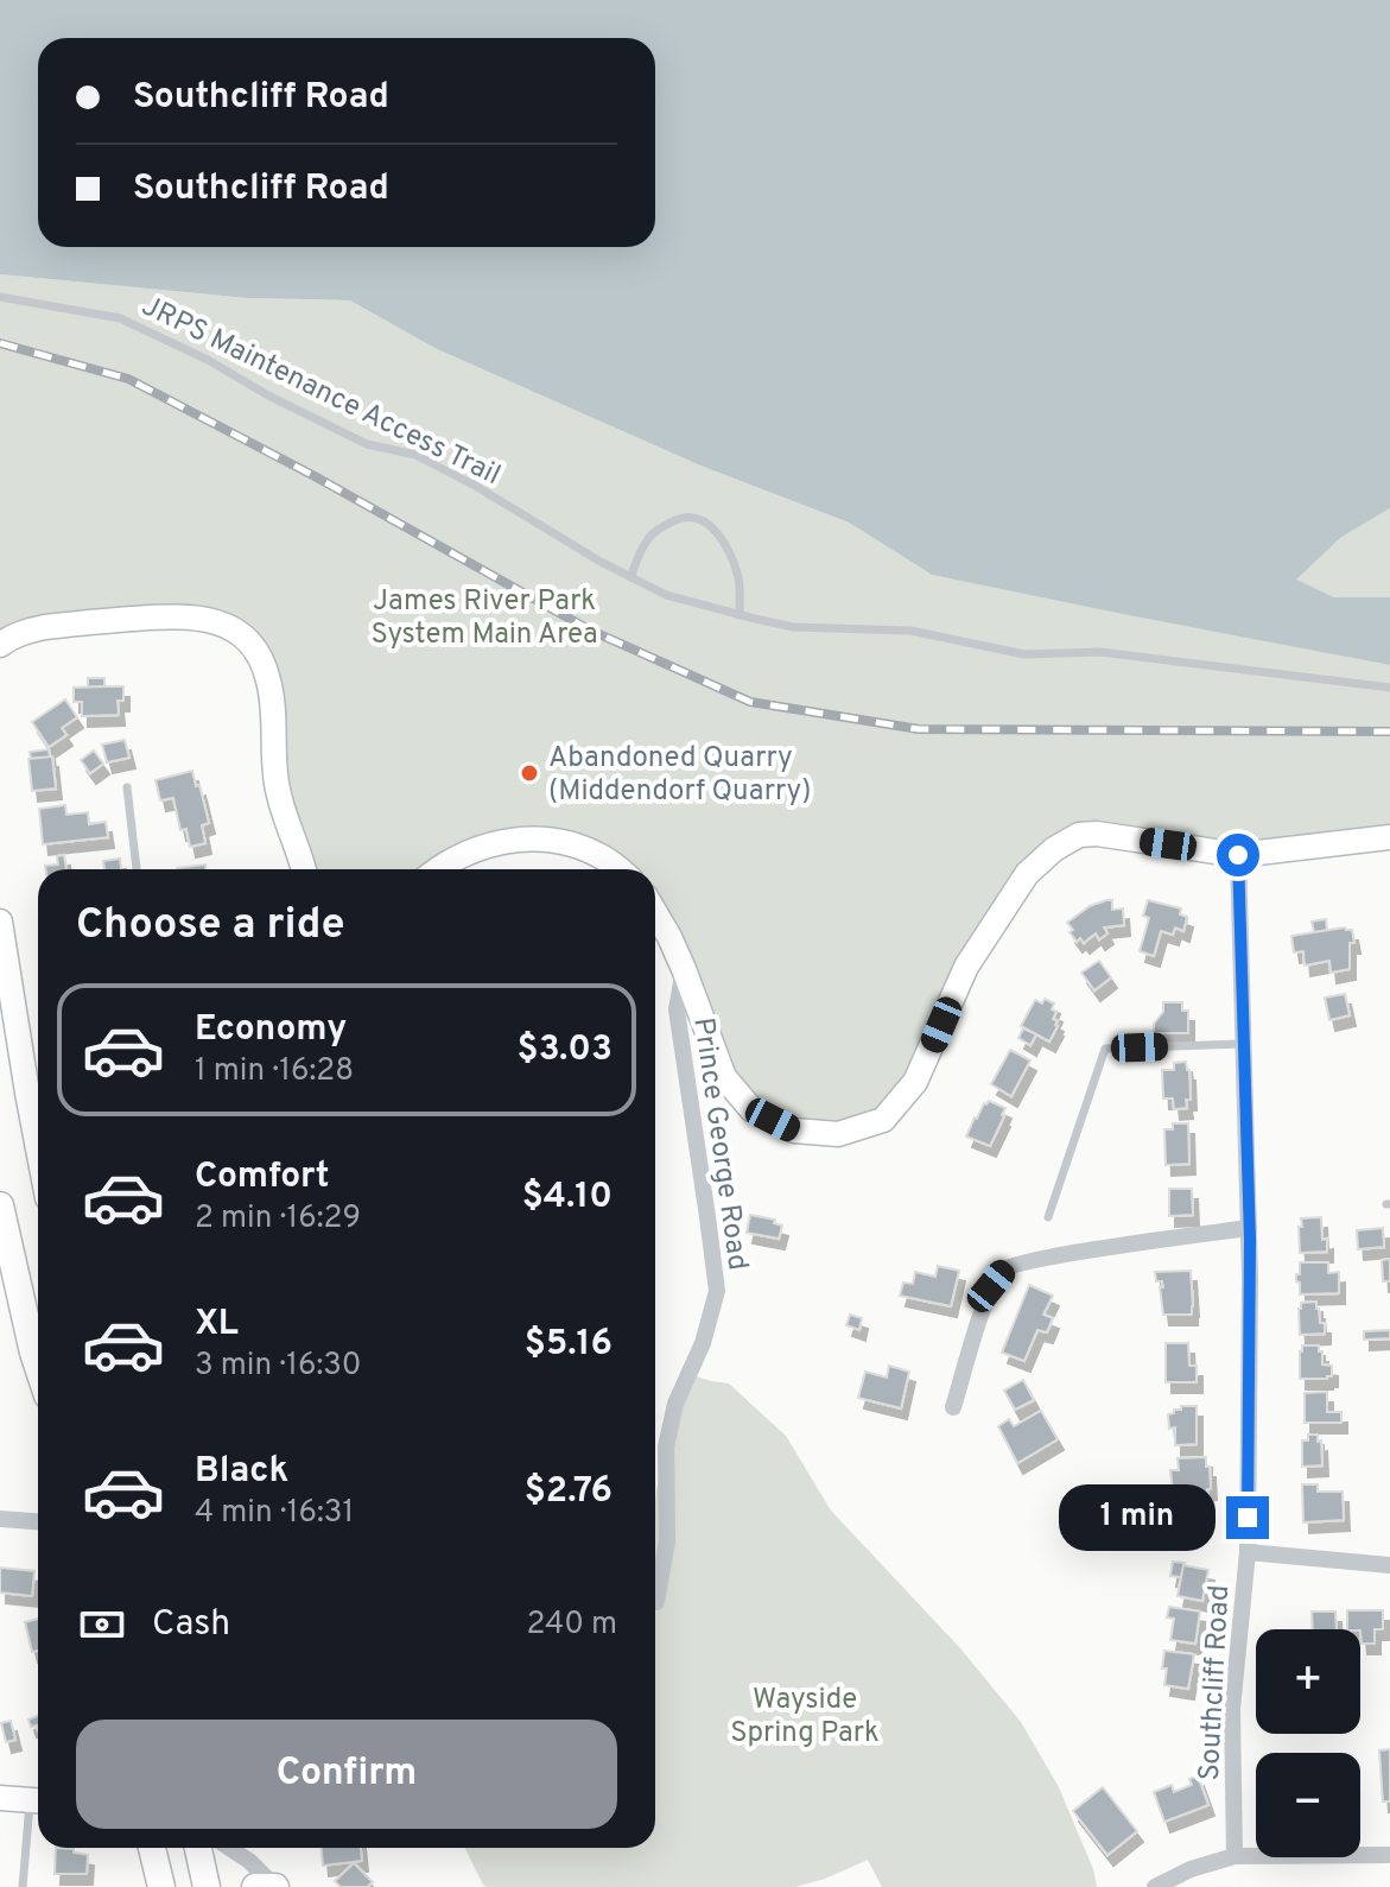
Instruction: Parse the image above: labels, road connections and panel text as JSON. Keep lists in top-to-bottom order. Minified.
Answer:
{"streets":{"street":["Prince George Road","Southcliff Road"],"lane":["JRPS Maintenance Access Trail"]},"parks":["James River Park System Main Area","Wayside Spring Park"],"places":["Abandoned Quarry (Middendorf Quarry)"],"page":{"banner":["Southcliff Road","Southcliff Road"],"heading":"Choose a ride","list":[{"name":"Economy","note":"1 min · 16:28","value":"$3.03"},{"name":"Comfort","note":"2 min · 16:29","value":"$4.10"},{"name":"XL","note":"3 min · 16:30","value":"$5.16"},{"name":"Black","note":"4 min · 16:31","value":"$2.76"}],"bubble":"1 min","pay":["Cash","240 m"],"map_buttons":["+","−"],"buttons":"Confirm"}}
